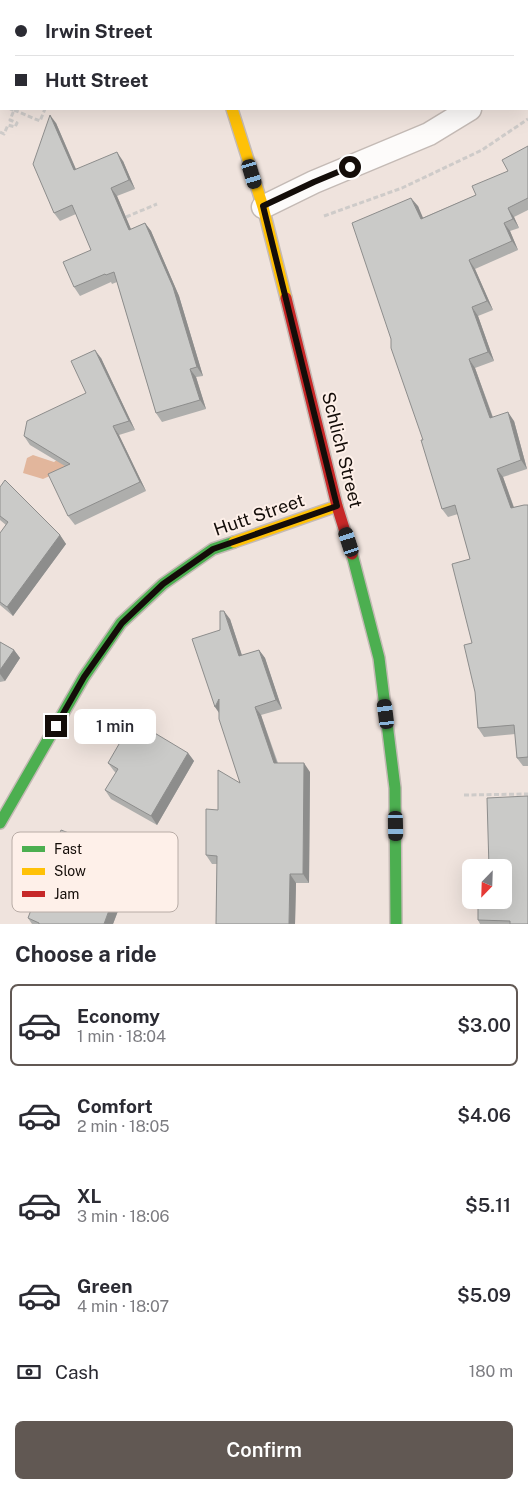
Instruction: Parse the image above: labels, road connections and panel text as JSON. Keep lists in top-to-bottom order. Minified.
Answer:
{"streets":{"street":["Schlich Street","Hutt Street"]},"crossings":[["Schlich Street","Hutt Street"]],"legend":["Fast","Slow","Jam"],"north":"bottom left","page":{"banner":["Irwin Street","Hutt Street"],"bubble":"1 min","heading":"Choose a ride","list":[{"name":"Economy","note":"1 min · 18:04","value":"$3.00"},{"name":"Comfort","note":"2 min · 18:05","value":"$4.06"},{"name":"XL","note":"3 min · 18:06","value":"$5.11"},{"name":"Green","note":"4 min · 18:07","value":"$5.09"}],"pay":["Cash","180 m"],"buttons":"Confirm"}}
